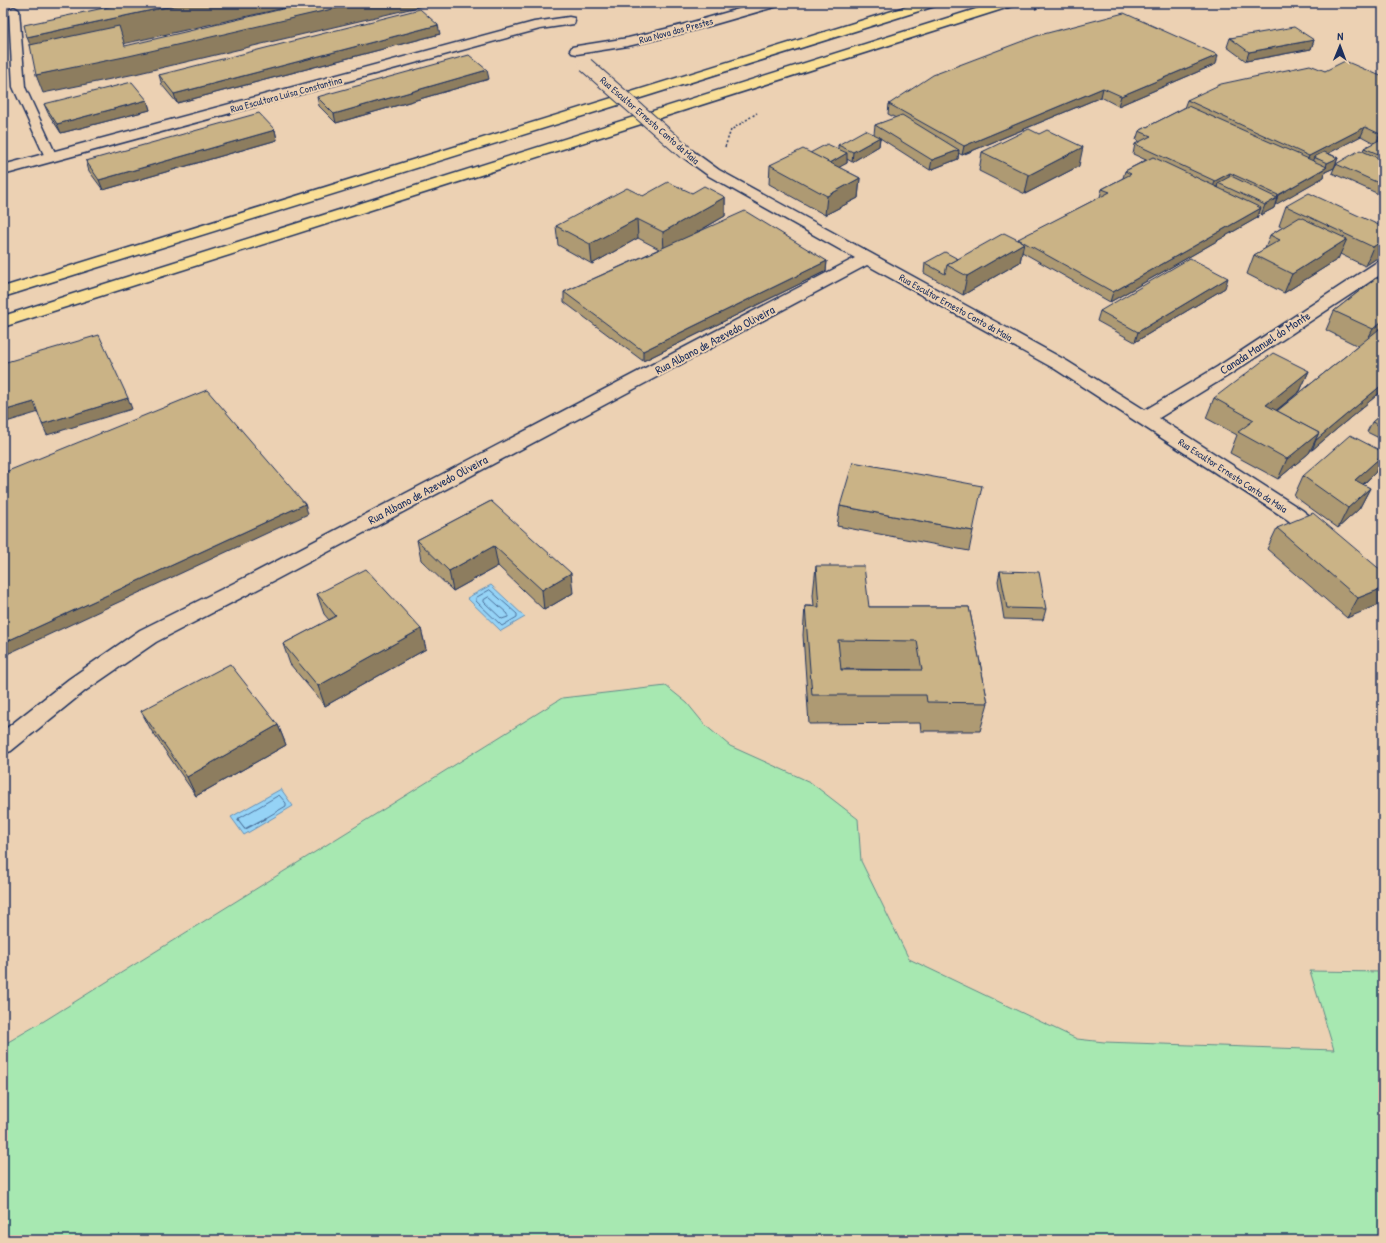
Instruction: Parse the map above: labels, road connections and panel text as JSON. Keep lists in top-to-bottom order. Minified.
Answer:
{"streets":{"street":["Rua Nova dos Prestes","Rua Escultora Luísa Constantina","Rua Escultor Ernesto Canto da Maia","Rua Albano de Azevedo Oliveira","Canada Manuel do Monte"]},"crossings":[["Rua Nova dos Prestes","Rua Escultor Ernesto Canto da Maia"],["Rua Escultora Luísa Constantina","Rua Escultor Ernesto Canto da Maia"],["Rua Escultor Ernesto Canto da Maia","Rua Albano de Azevedo Oliveira"],["Rua Escultor Ernesto Canto da Maia","Canada Manuel do Monte"]],"north":"top"}
